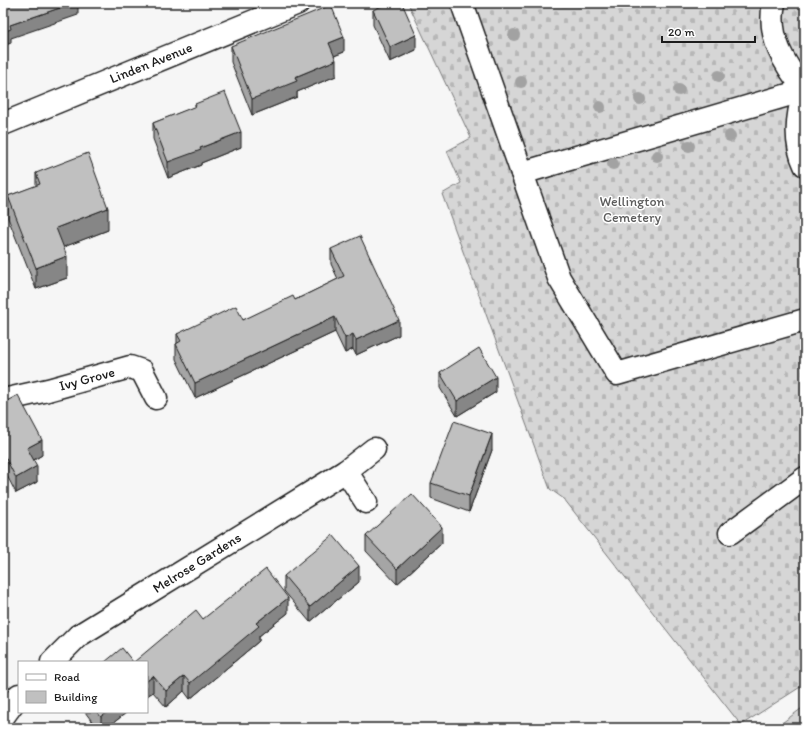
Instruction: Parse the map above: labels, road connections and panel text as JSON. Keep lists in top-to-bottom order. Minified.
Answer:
{"streets":{"street":["Linden Avenue","Ivy Grove","Melrose Gardens"]},"parks":["Wellington Cemetery"],"legend":["Road","Building"],"scale_bar":"20 m"}
